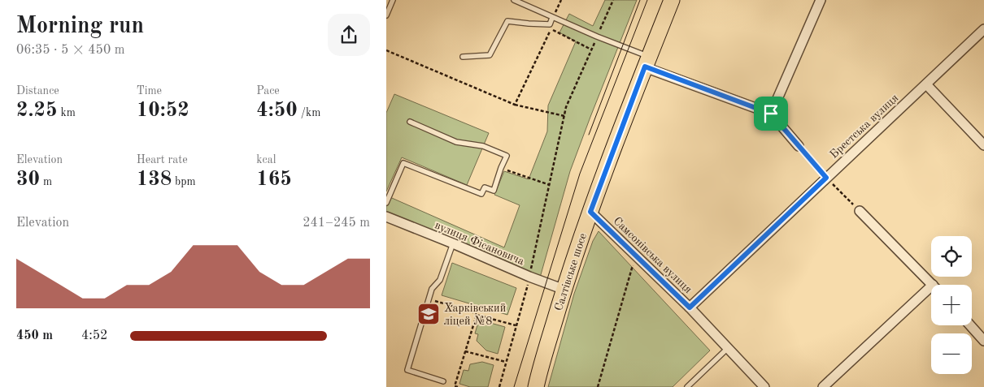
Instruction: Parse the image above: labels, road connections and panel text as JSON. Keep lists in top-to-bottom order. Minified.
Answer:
{"streets":{"main road":["Салтівське шосе"],"street":["Брестська вулиця","вулиця Фісановича","Самсонівська вулиця"]},"crossings":[["Брестська вулиця","Самсонівська вулиця"],["вулиця Фісановича","Салтівське шосе"],["Самсонівська вулиця","Салтівське шосе"]],"places":{"school or university":["Харківський ліцей №8"]},"page":{"heading":["Morning run","06:35 · 5 × 450 m"],"stats":[["Distance","2.25 km"],["Time","10:52"],["Pace","4:50 /km"],["Elevation","30 m"],["Heart rate","138 bpm"],["kcal","165"]],"chart":["Elevation","241–245 m"],"map_buttons":["+","−"],"list":[{"name":"450 m","note":"4:52"}]}}
